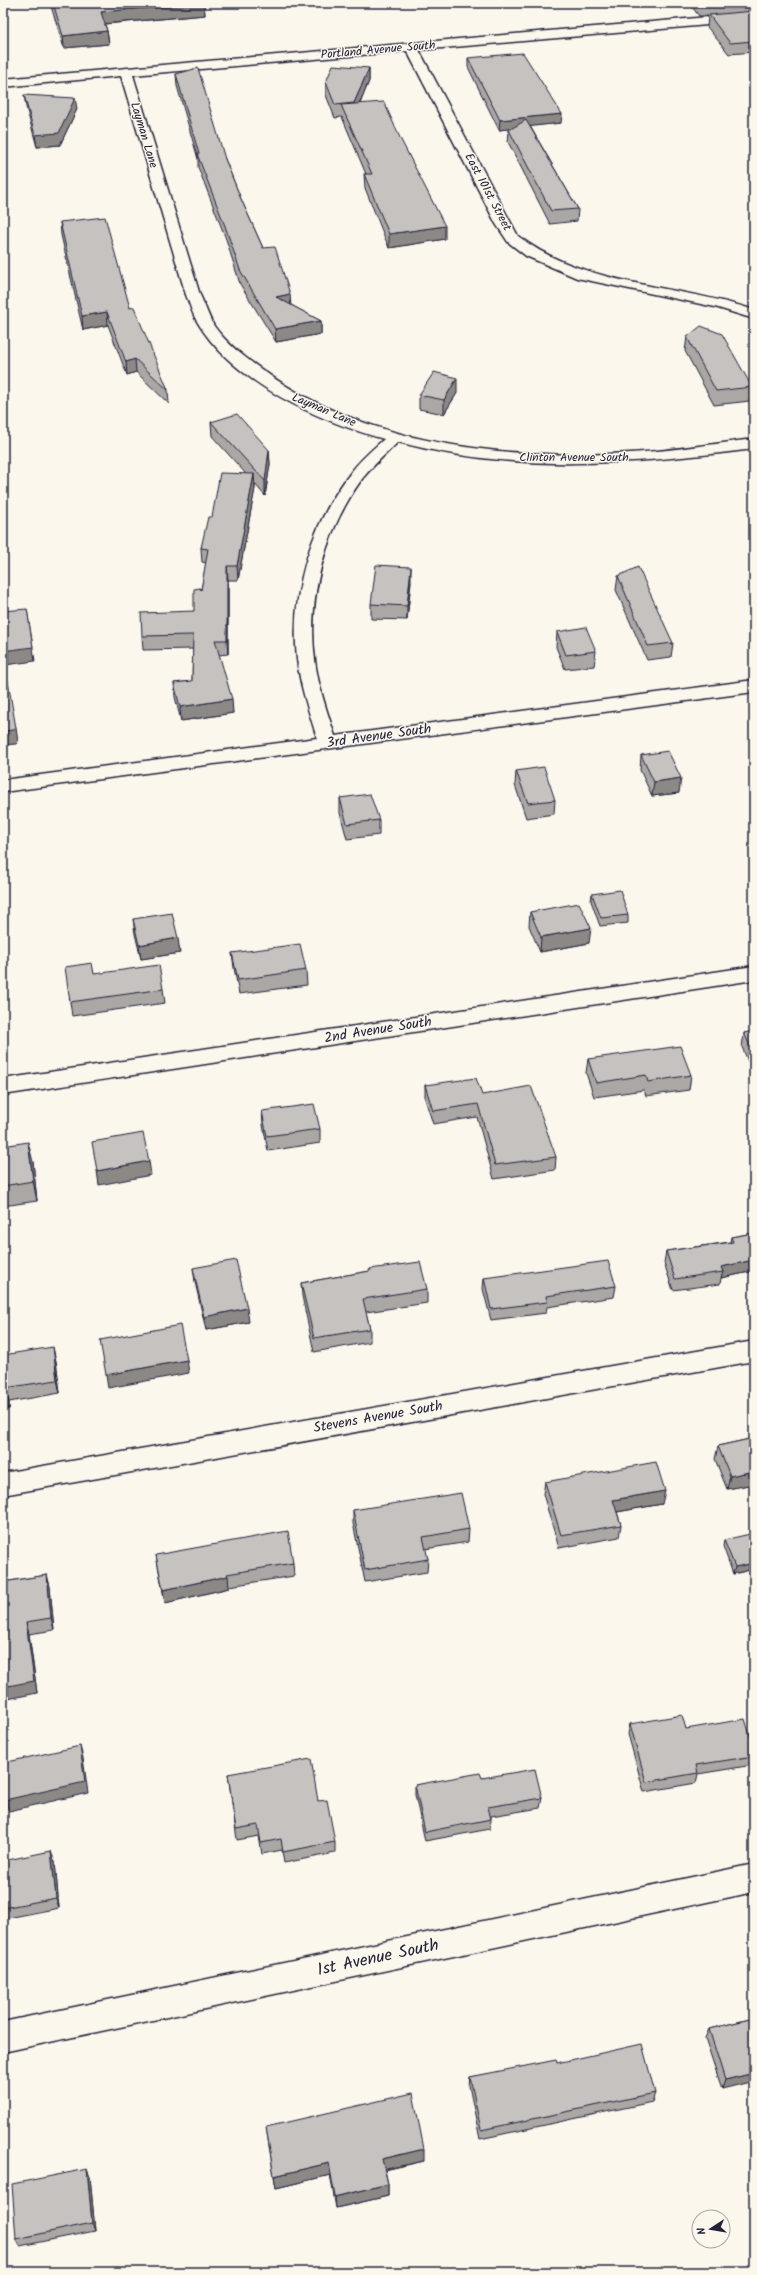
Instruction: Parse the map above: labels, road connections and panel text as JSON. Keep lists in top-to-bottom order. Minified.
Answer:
{"streets":{"street":["Portland Avenue South","Layman Lane","East 101st Street","Clinton Avenue South","3rd Avenue South","2nd Avenue South","Stevens Avenue South","1st Avenue South"]},"crossings":[["Portland Avenue South","Layman Lane"],["Portland Avenue South","East 101st Street"],["Layman Lane","Clinton Avenue South"]],"north":"left"}
